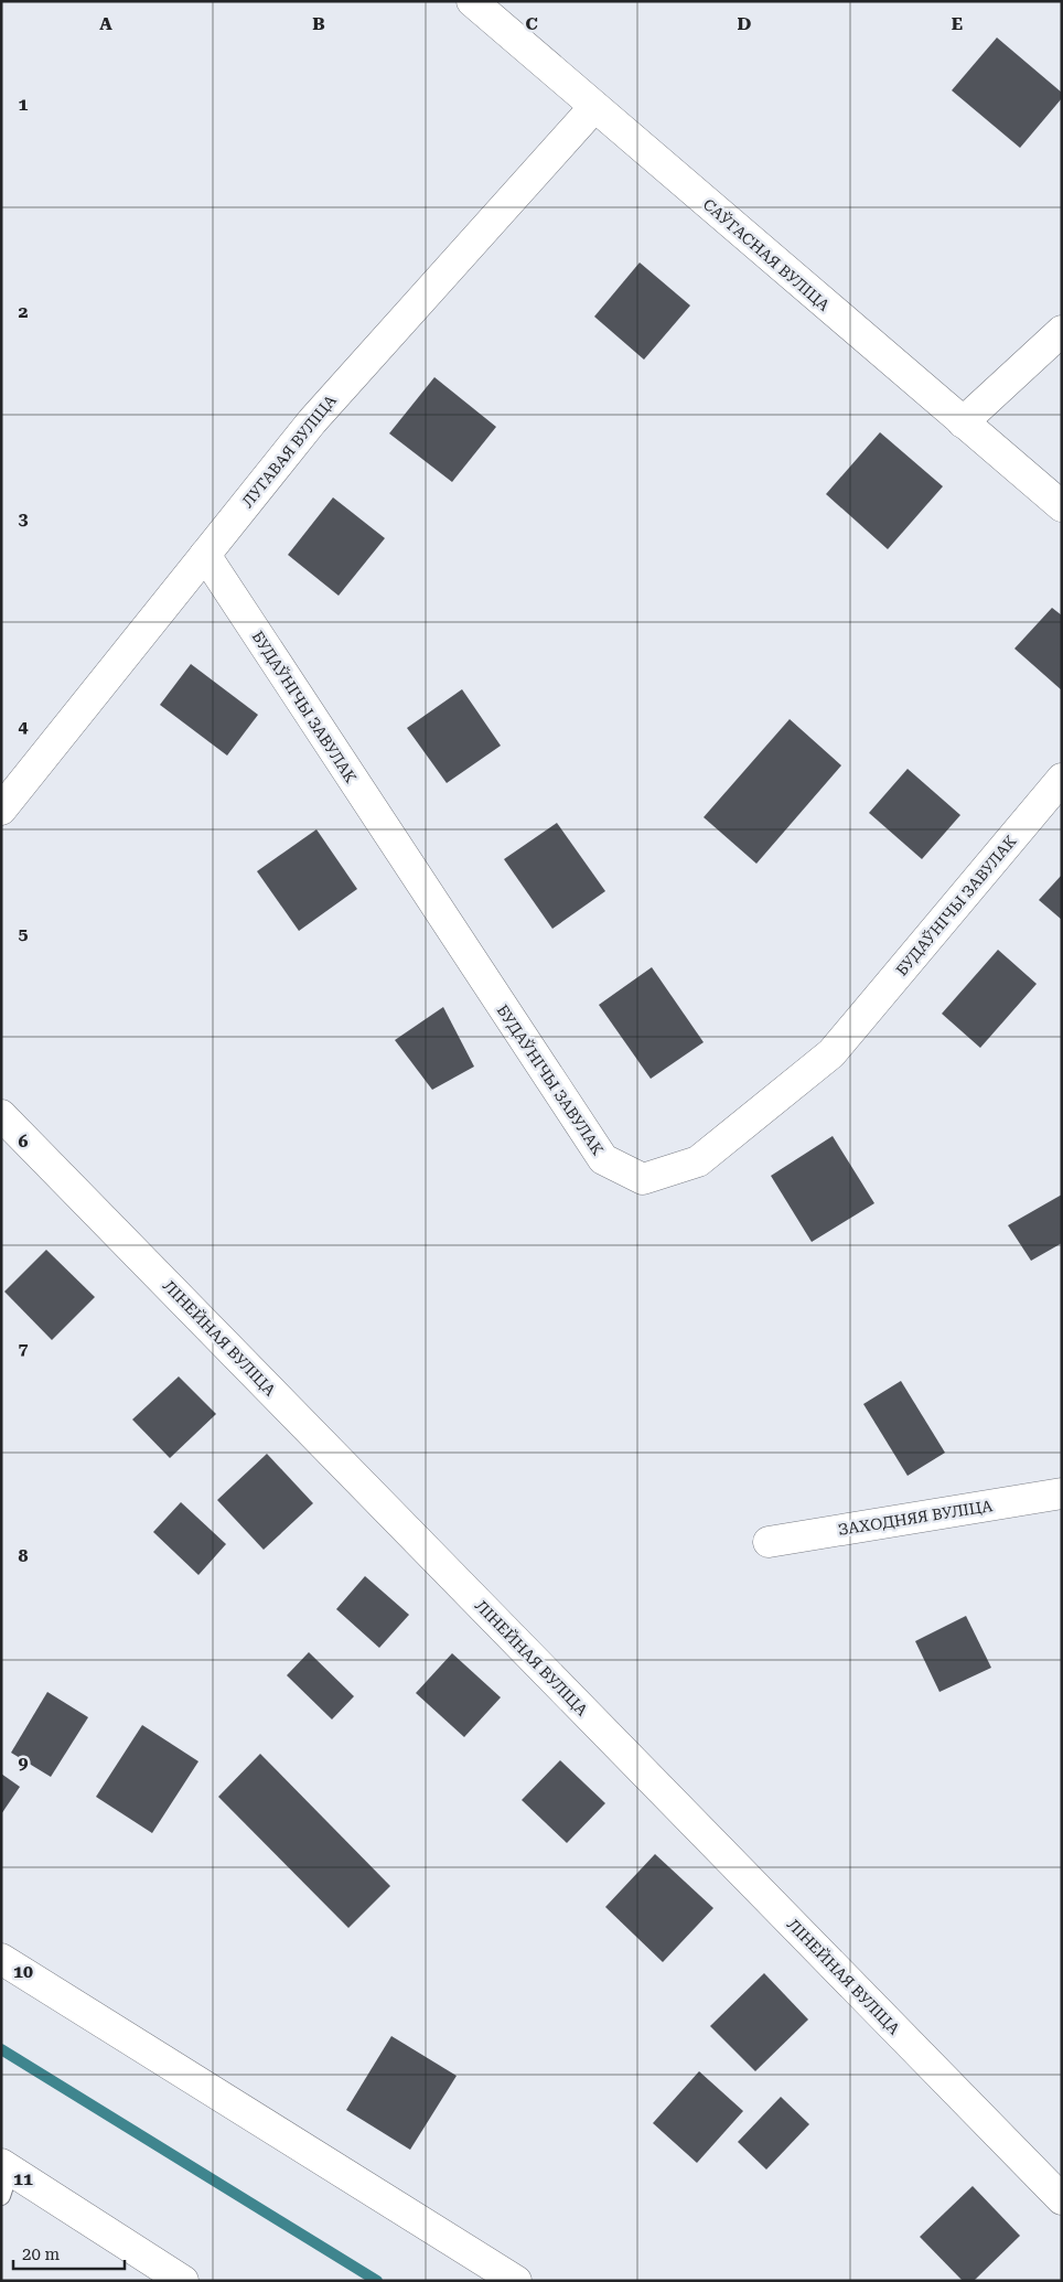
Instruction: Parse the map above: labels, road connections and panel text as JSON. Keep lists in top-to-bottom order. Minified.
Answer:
{"streets":{"street":["САЎГАСНАЯ ВУЛІЦА","ЛУГАВАЯ ВУЛІЦА","БУДАЎНІЧЫ ЗАВУЛАК","ЛІНЕЙНАЯ ВУЛІЦА","ЗАХОДНЯЯ ВУЛІЦА"]},"crossings":[["САЎГАСНАЯ ВУЛІЦА","ЛУГАВАЯ ВУЛІЦА"],["ЛУГАВАЯ ВУЛІЦА","БУДАЎНІЧЫ ЗАВУЛАК"]],"scale_bar":"20 m","grid":{"columns":["A","B","C","D","E"],"rows":["1","2","3","4","5","6","7","8","9","10","11"]}}
